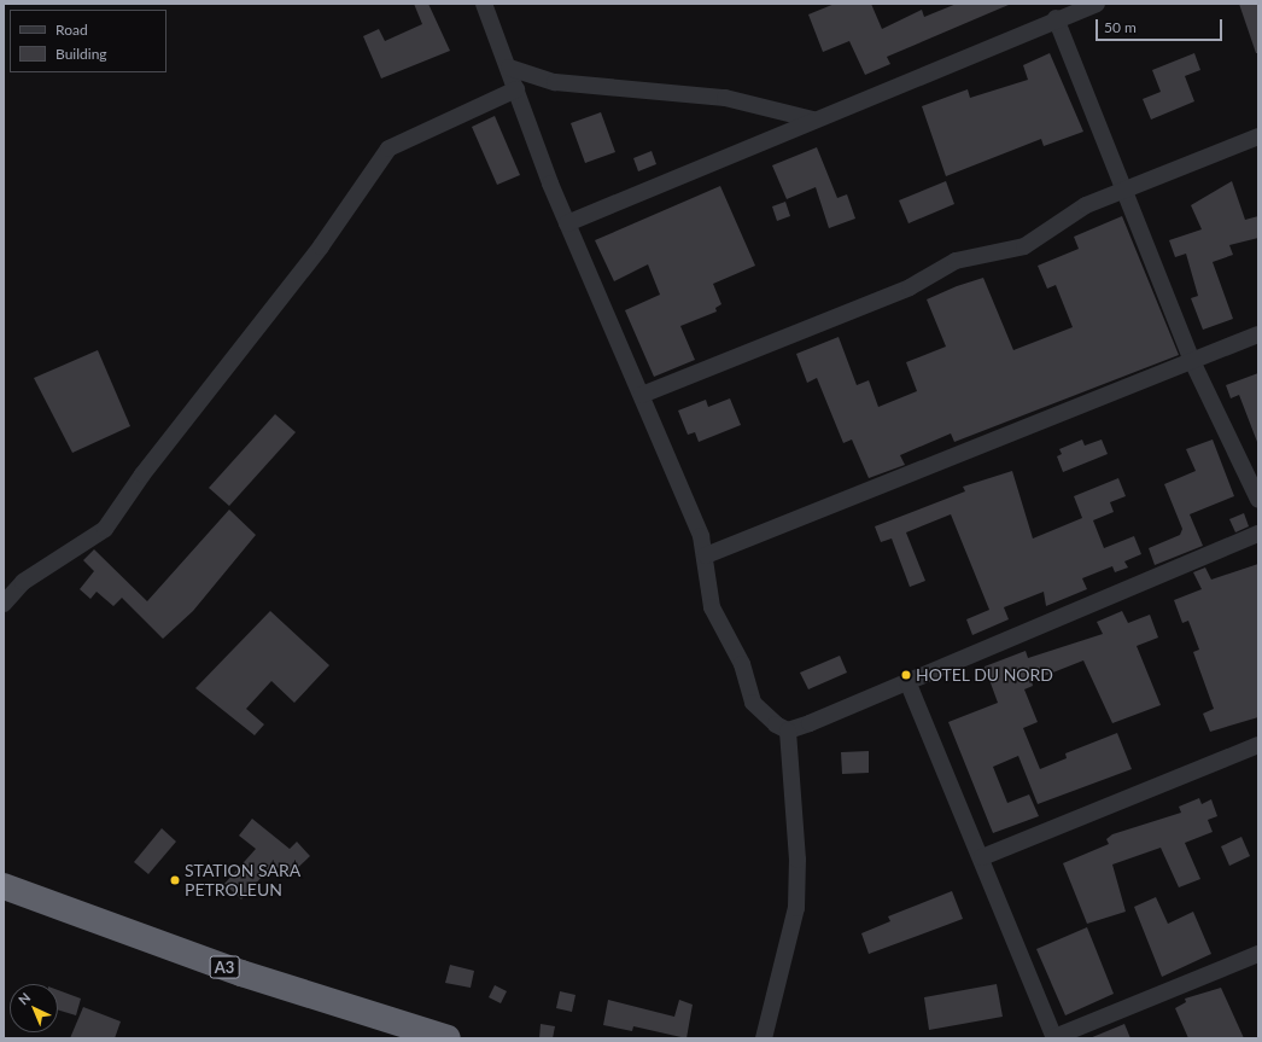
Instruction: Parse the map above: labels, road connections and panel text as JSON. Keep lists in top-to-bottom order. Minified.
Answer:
{"streets":{"highway":["A3"]},"places":["HOTEL DU NORD","STATION SARA PETROLEUN"],"legend":["Road","Building"],"scale_bar":"50 m","north":"top left"}
